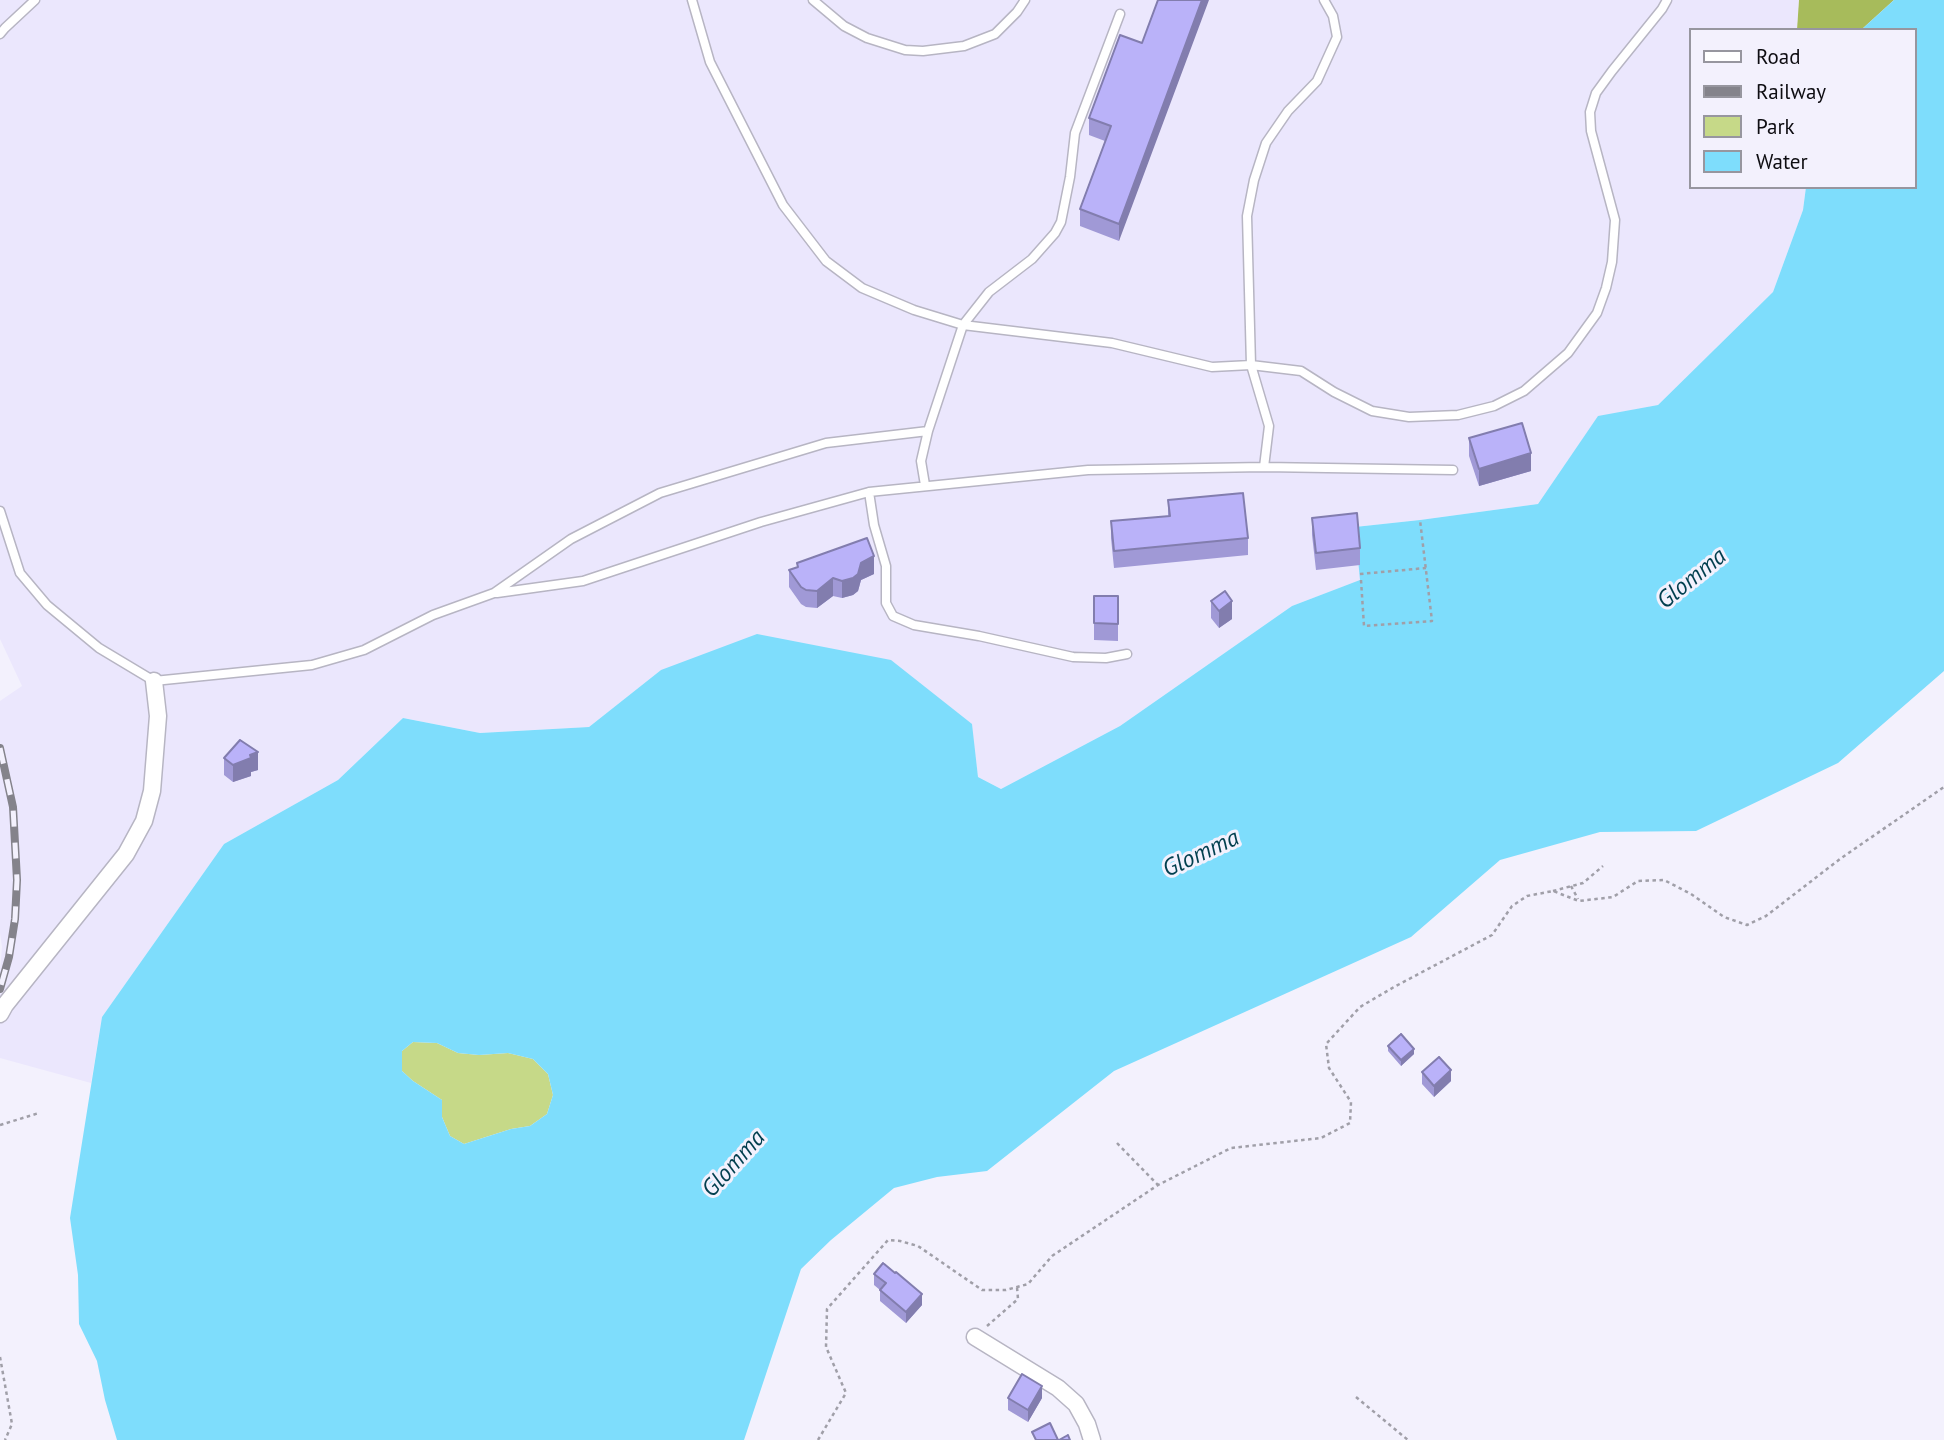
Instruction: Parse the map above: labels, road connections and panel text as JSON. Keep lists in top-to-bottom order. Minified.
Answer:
{"water":["Glomma"],"legend":["Road","Railway","Park","Water"]}
